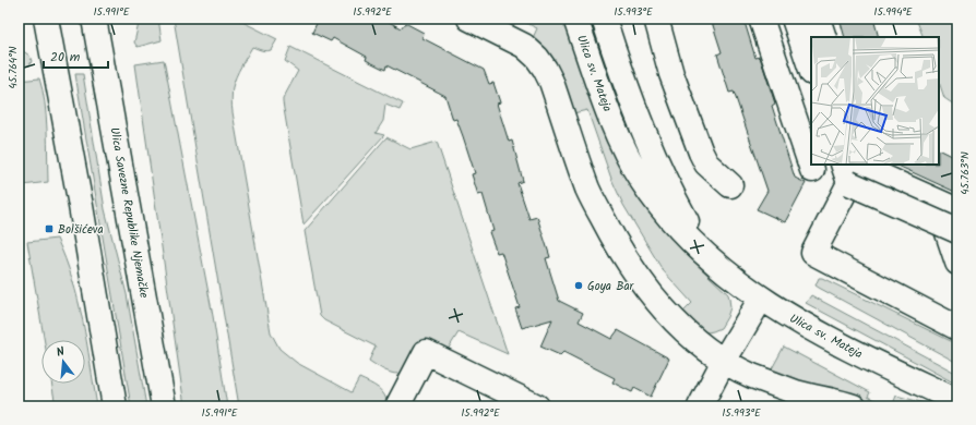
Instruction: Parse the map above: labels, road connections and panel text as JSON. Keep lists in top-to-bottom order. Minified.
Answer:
{"streets":{"street":["Ulica sv. Mateja","Ulica Savezne Republike Njemačke"]},"places":{"transit":["Bolšićeva"],"other":["Goya Bar"]},"scale_bar":"20 m","north":"top","coordinates":["15.991°E","15.992°E","15.993°E","15.994°E","45.764°N","45.763°N"]}
